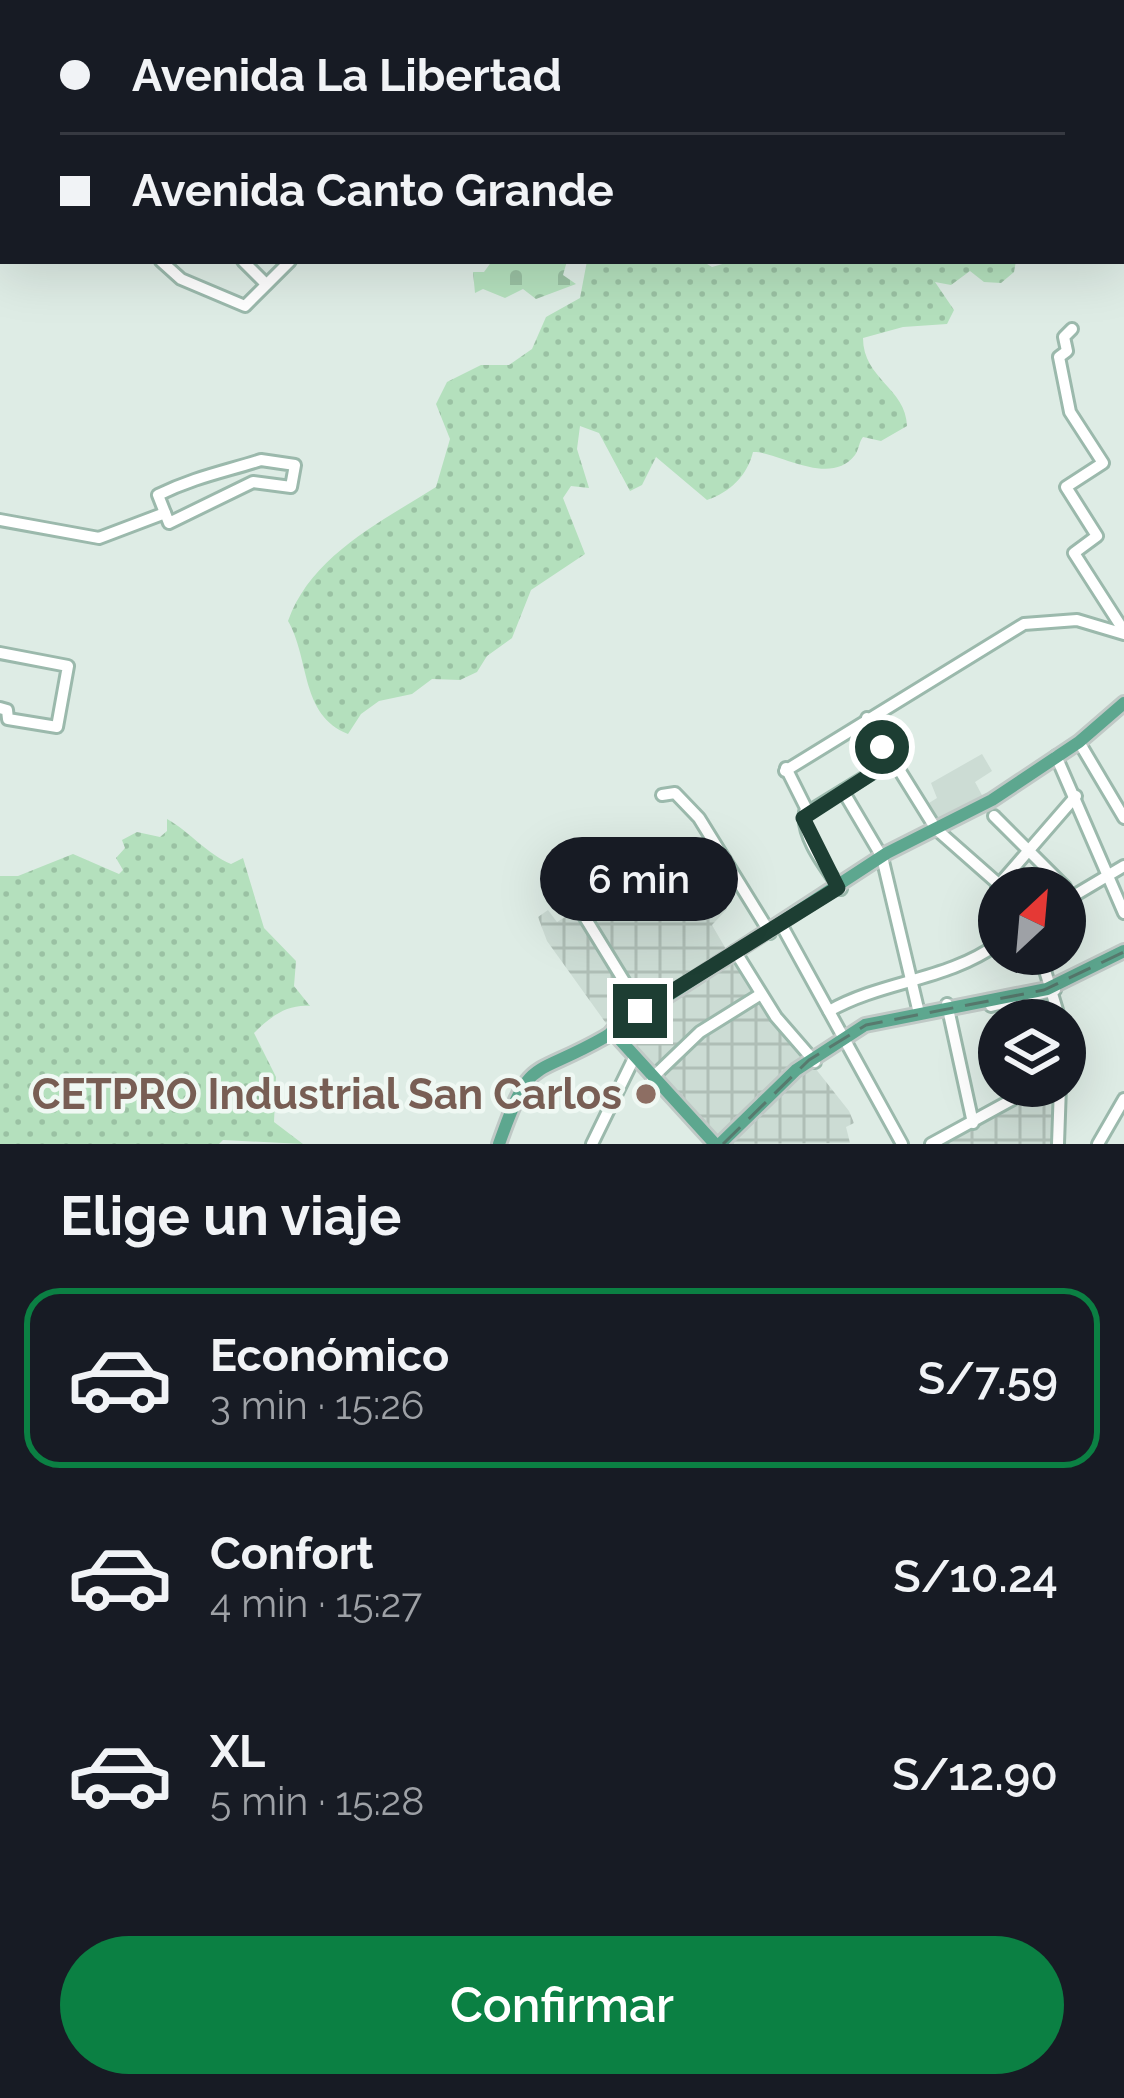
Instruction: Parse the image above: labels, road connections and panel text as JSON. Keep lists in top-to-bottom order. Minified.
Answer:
{"places":["CETPRO Industrial San Carlos"],"north":"top right","page":{"banner":["Avenida La Libertad","Avenida Canto Grande"],"bubble":"6 min","heading":"Elige un viaje","list":[{"name":"Económico","note":"3 min · 15:26","value":"S/7.59"},{"name":"Confort","note":"4 min · 15:27","value":"S/10.24"},{"name":"XL","note":"5 min · 15:28","value":"S/12.90"}],"buttons":"Confirmar"}}
